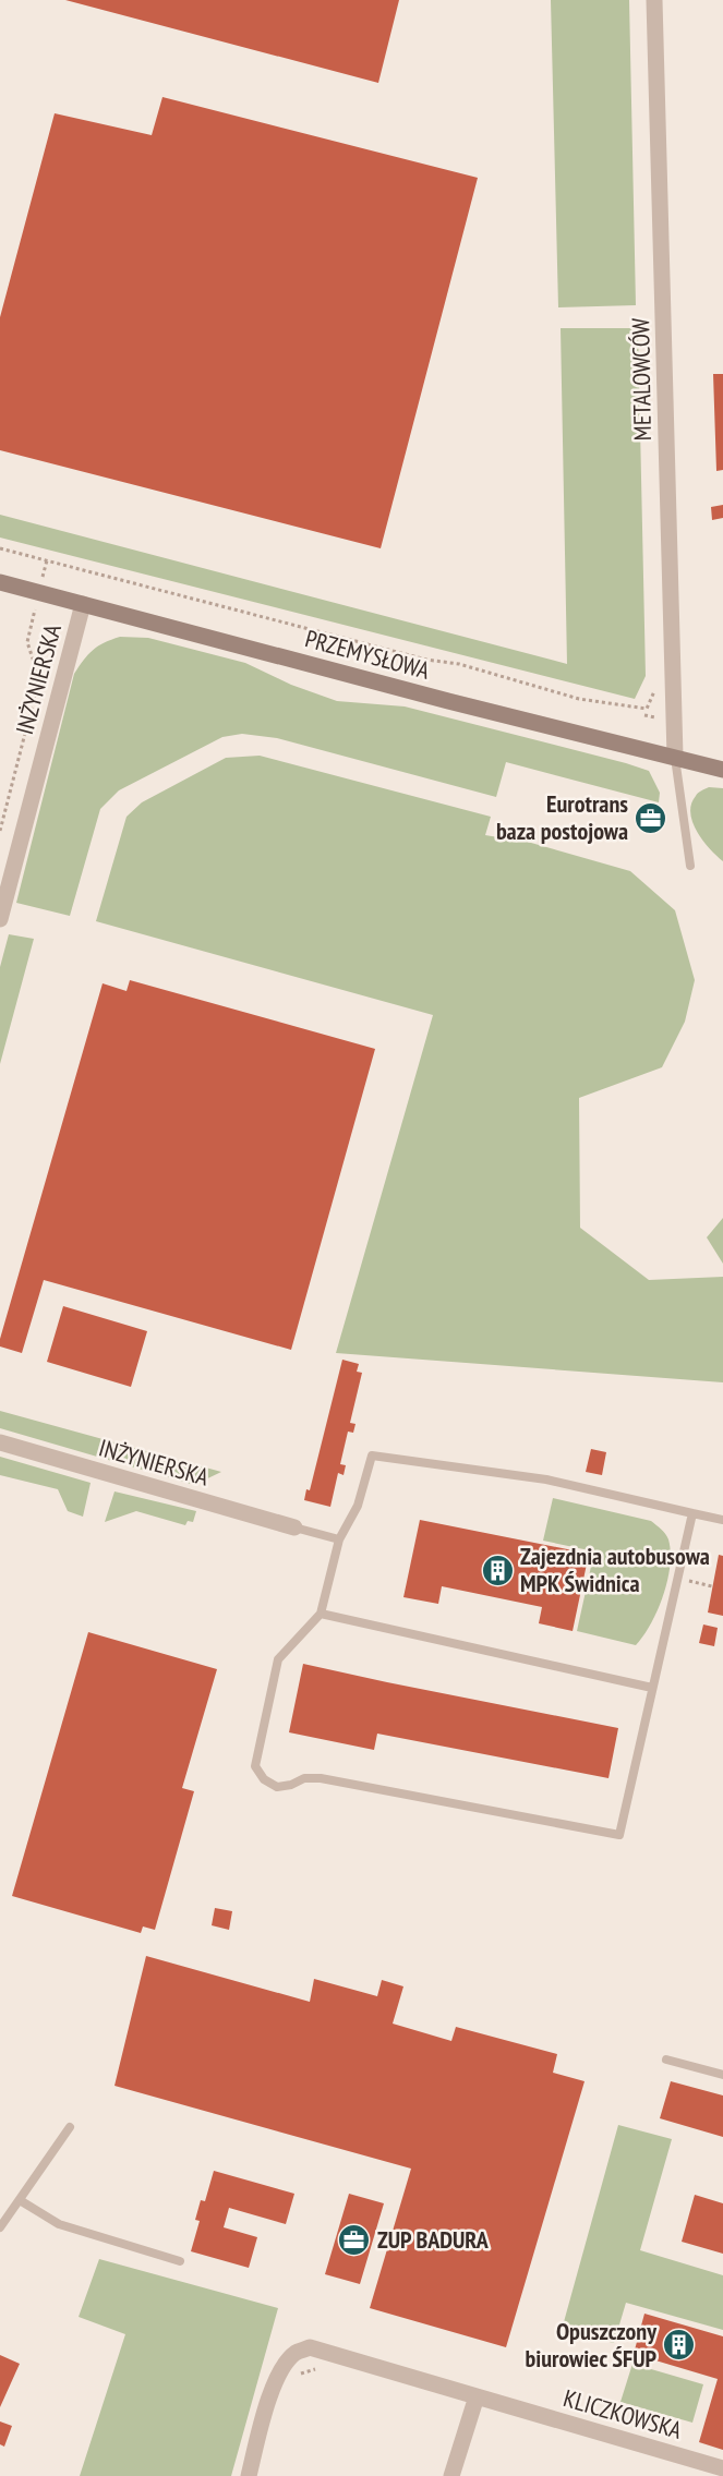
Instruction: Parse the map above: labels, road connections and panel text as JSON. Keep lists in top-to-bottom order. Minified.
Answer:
{"streets":{"main road":["PRZEMYSŁOWA"],"street":["METALOWCÓW","INŻYNIERSKA","KLICZKOWSKA"]},"crossings":[["METALOWCÓW","PRZEMYSŁOWA"],["PRZEMYSŁOWA","INŻYNIERSKA"]],"places":{"office":["Eurotrans baza postojowa","ZUP BADURA"],"building":["Zajezdnia autobusowa MPK Świdnica","Opuszczony biurowiec ŚFUP"]}}
